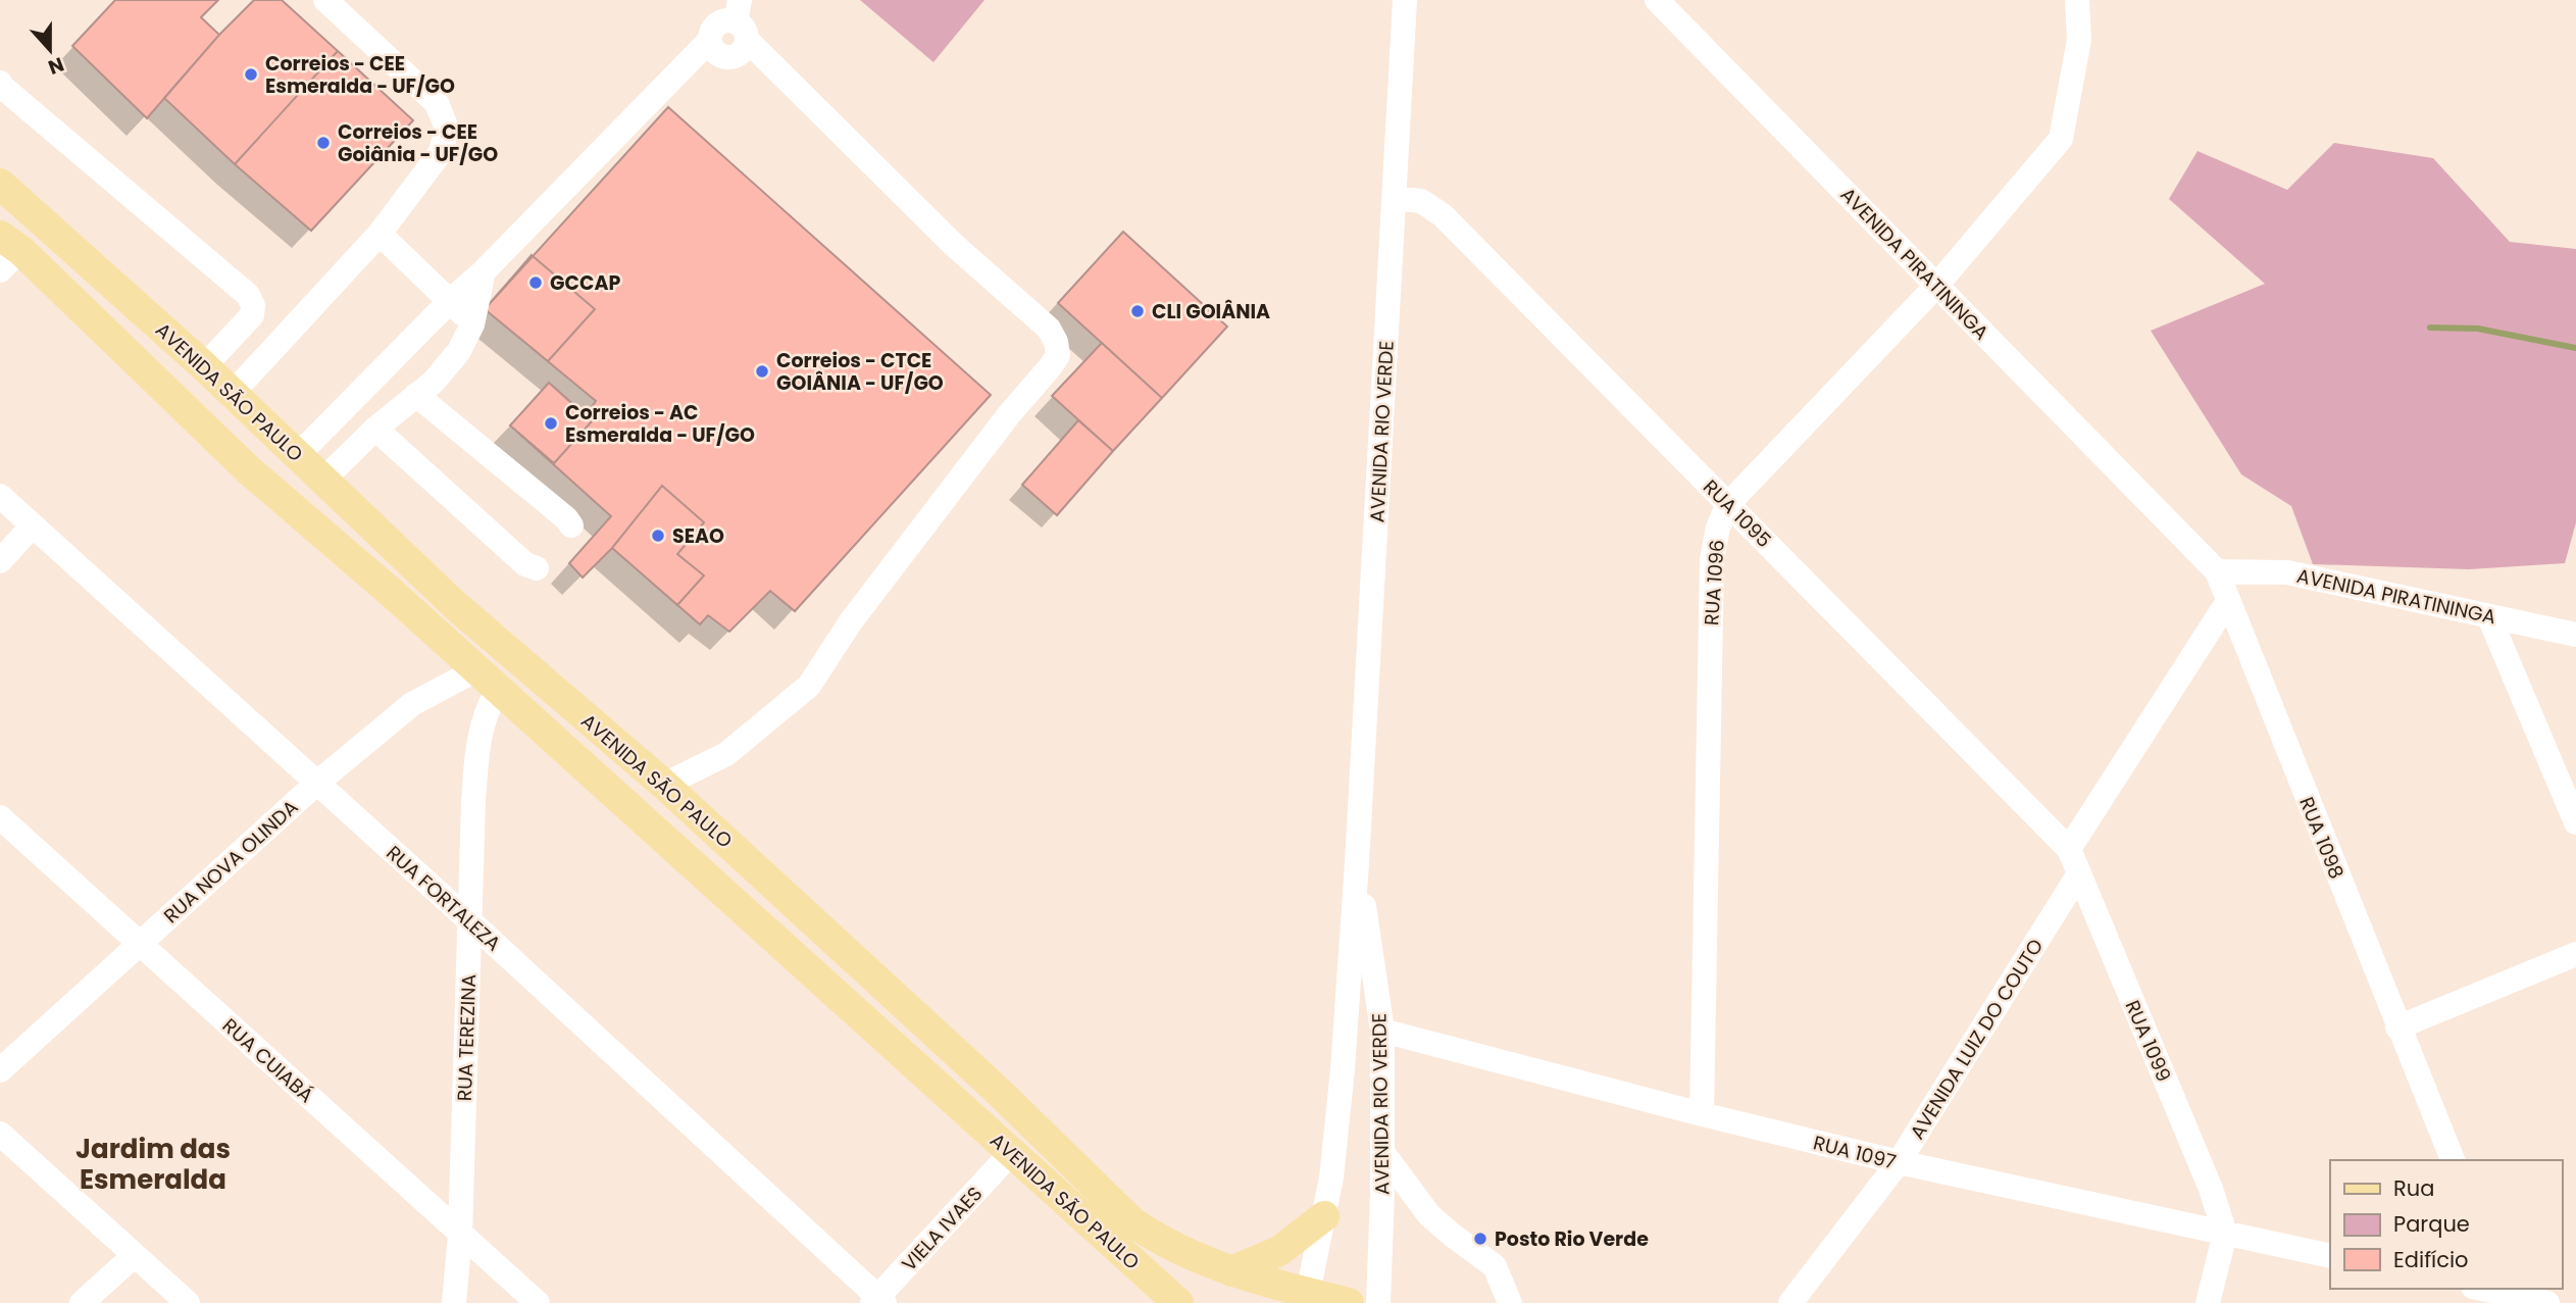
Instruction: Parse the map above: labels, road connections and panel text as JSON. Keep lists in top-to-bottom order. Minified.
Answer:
{"streets":{"main road":["AVENIDA SÃO PAULO"],"street":["AVENIDA PIRATININGA","AVENIDA RIO VERDE","RUA 1095","RUA 1096","RUA 1098","RUA NOVA OLINDA","RUA FORTALEZA","RUA TEREZINA","AVENIDA LUIZ DO COUTO","RUA 1099","RUA CUIABÁ","RUA 1097","VIELA IVAES"]},"crossings":[["AVENIDA PIRATININGA","RUA 1096"],["AVENIDA PIRATININGA","RUA 1098"],["AVENIDA SÃO PAULO","AVENIDA RIO VERDE"],["AVENIDA SÃO PAULO","RUA NOVA OLINDA"],["AVENIDA SÃO PAULO","RUA TEREZINA"],["AVENIDA SÃO PAULO","VIELA IVAES"],["AVENIDA RIO VERDE","RUA 1095"],["AVENIDA RIO VERDE","RUA 1097"],["RUA 1095","RUA 1096"],["RUA 1095","RUA 1099"],["RUA 1096","RUA 1097"],["RUA NOVA OLINDA","RUA FORTALEZA"],["RUA NOVA OLINDA","RUA TEREZINA"],["RUA NOVA OLINDA","RUA CUIABÁ"],["RUA FORTALEZA","RUA TEREZINA"],["RUA FORTALEZA","VIELA IVAES"],["RUA TEREZINA","RUA CUIABÁ"],["AVENIDA LUIZ DO COUTO","RUA 1099"],["AVENIDA LUIZ DO COUTO","RUA 1097"],["RUA 1099","RUA 1097"]],"districts":["Jardim das Esmeralda"],"places":["Correios - CEE Esmeralda - UF/GO","Correios - CEE Goiânia - UF/GO","GCCAP","CLI GOIÂNIA","Correios - CTCE GOIÂNIA - UF/GO","Correios - AC Esmeralda - UF/GO","SEAO","Posto Rio Verde"],"legend":["Rua","Parque","Edifício"],"north":"bottom"}
